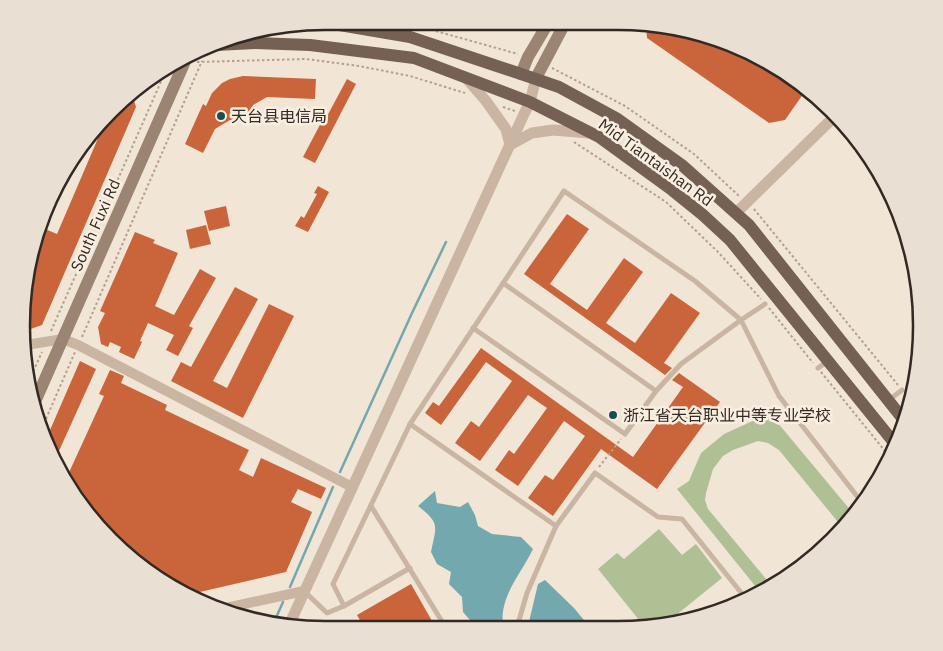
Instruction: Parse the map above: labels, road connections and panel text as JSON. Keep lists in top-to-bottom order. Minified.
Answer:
{"streets":{"main road":["Mid Tiantaishan Rd","South Fuxi Rd"]},"places":["天台县电信局","浙江省天台职业中等专业学校"]}
